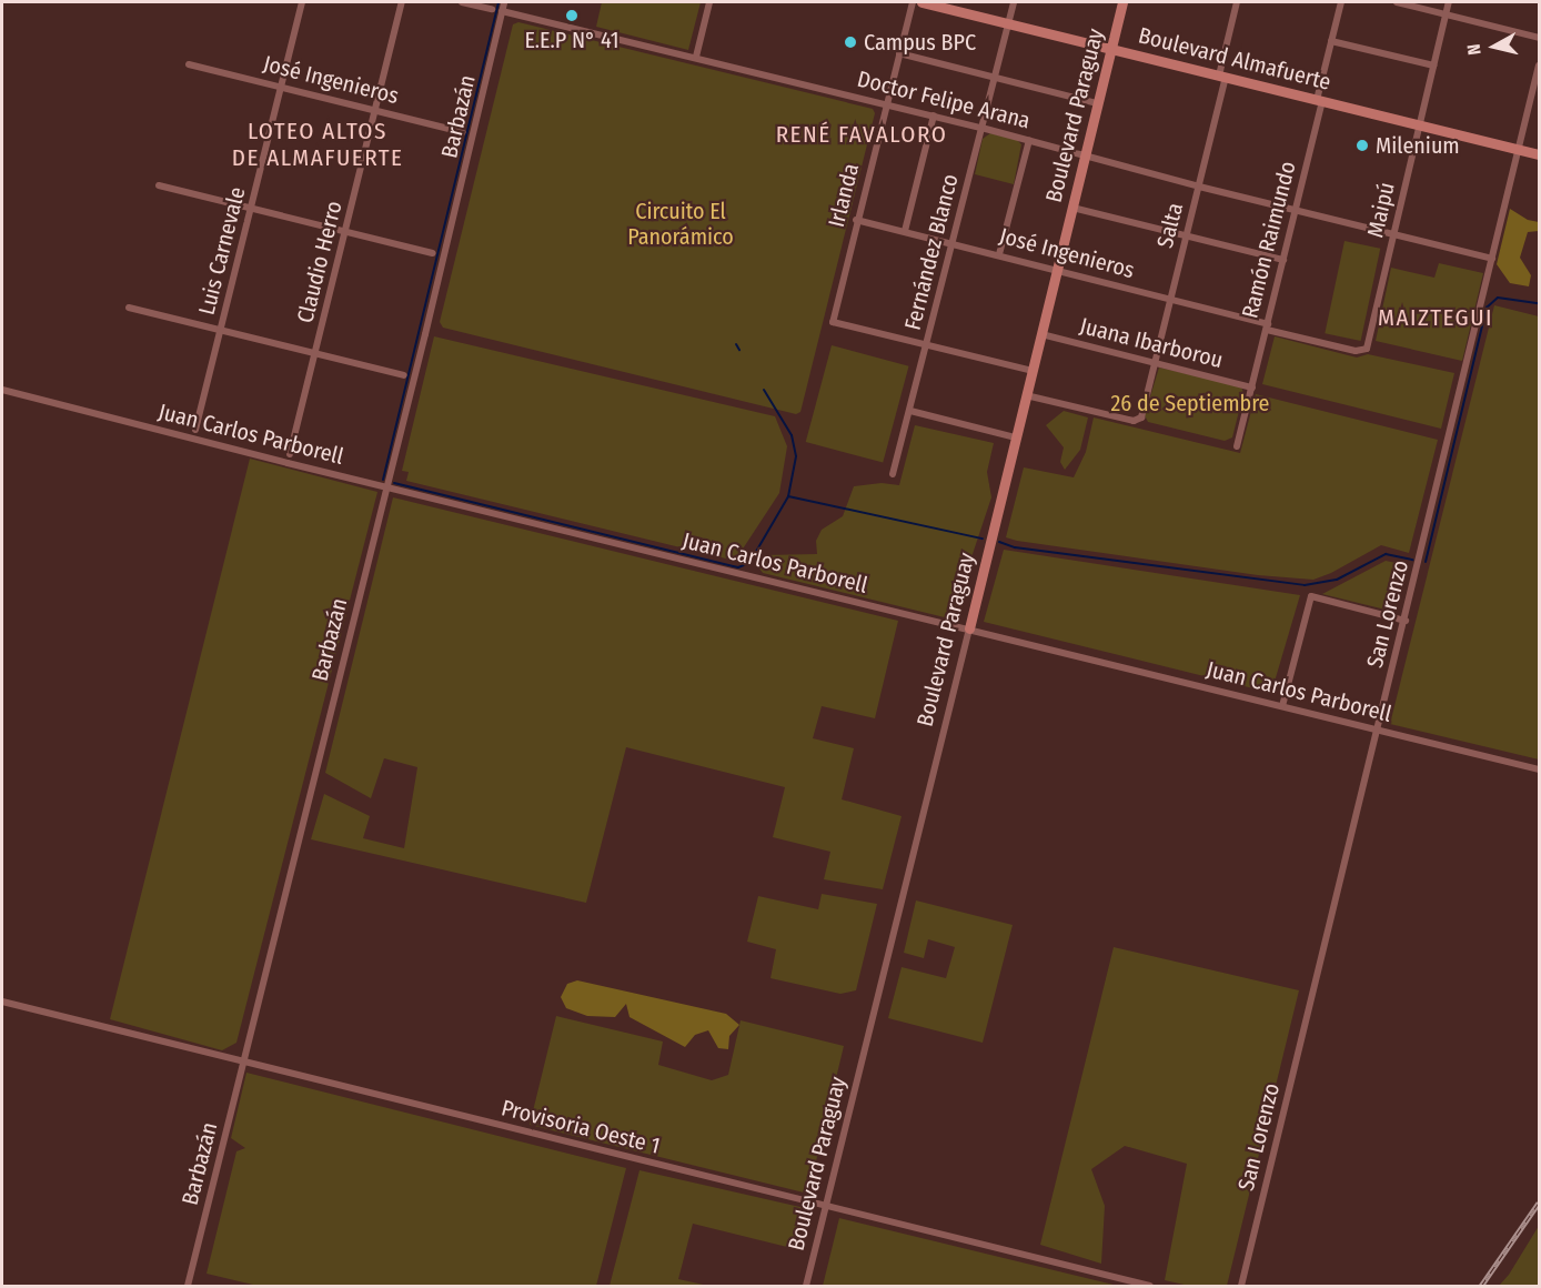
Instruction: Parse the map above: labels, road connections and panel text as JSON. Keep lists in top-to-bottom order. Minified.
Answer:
{"streets":{"main road":["Boulevard Almafuerte","Boulevard Paraguay"],"street":["José Ingenieros","Doctor Felipe Arana","Barbazán","Irlanda","Maipú","Salta","Ramón Raimundo","Luis Carnevale","Fernández Blanco","Claudio Herro","Juana Ibarborou","Juan Carlos Parborell","San Lorenzo","Provisoria Oeste 1"]},"crossings":[["Boulevard Almafuerte","Boulevard Paraguay"],["Boulevard Almafuerte","Maipú"],["Boulevard Almafuerte","Salta"],["Boulevard Almafuerte","Ramón Raimundo"],["Boulevard Almafuerte","Fernández Blanco"],["Boulevard Almafuerte","San Lorenzo"],["José Ingenieros","Boulevard Paraguay"],["José Ingenieros","Irlanda"],["José Ingenieros","Maipú"],["José Ingenieros","Salta"],["José Ingenieros","Ramón Raimundo"],["José Ingenieros","Luis Carnevale"],["José Ingenieros","Fernández Blanco"],["José Ingenieros","Claudio Herro"],["Doctor Felipe Arana","Boulevard Paraguay"],["Doctor Felipe Arana","Barbazán"],["Doctor Felipe Arana","Irlanda"],["Doctor Felipe Arana","Maipú"],["Doctor Felipe Arana","Salta"],["Doctor Felipe Arana","Ramón Raimundo"],["Doctor Felipe Arana","Fernández Blanco"],["Doctor Felipe Arana","San Lorenzo"],["Boulevard Paraguay","Salta"],["Boulevard Paraguay","Juana Ibarborou"],["Boulevard Paraguay","Juan Carlos Parborell"],["Boulevard Paraguay","Provisoria Oeste 1"],["Barbazán","Juan Carlos Parborell"],["Barbazán","Provisoria Oeste 1"],["Irlanda","Fernández Blanco"],["Salta","Juana Ibarborou"],["Ramón Raimundo","Juana Ibarborou"],["Juan Carlos Parborell","San Lorenzo"]],"districts":["LOTEO ALTOS DE ALMAFUERTE","RENÉ FAVALORO","MAIZTEGUI"],"parks":["Circuito El Panorámico","26 de Septiembre"],"places":["E.E.P N° 41","Campus BPC","Milenium"],"north":"left"}
